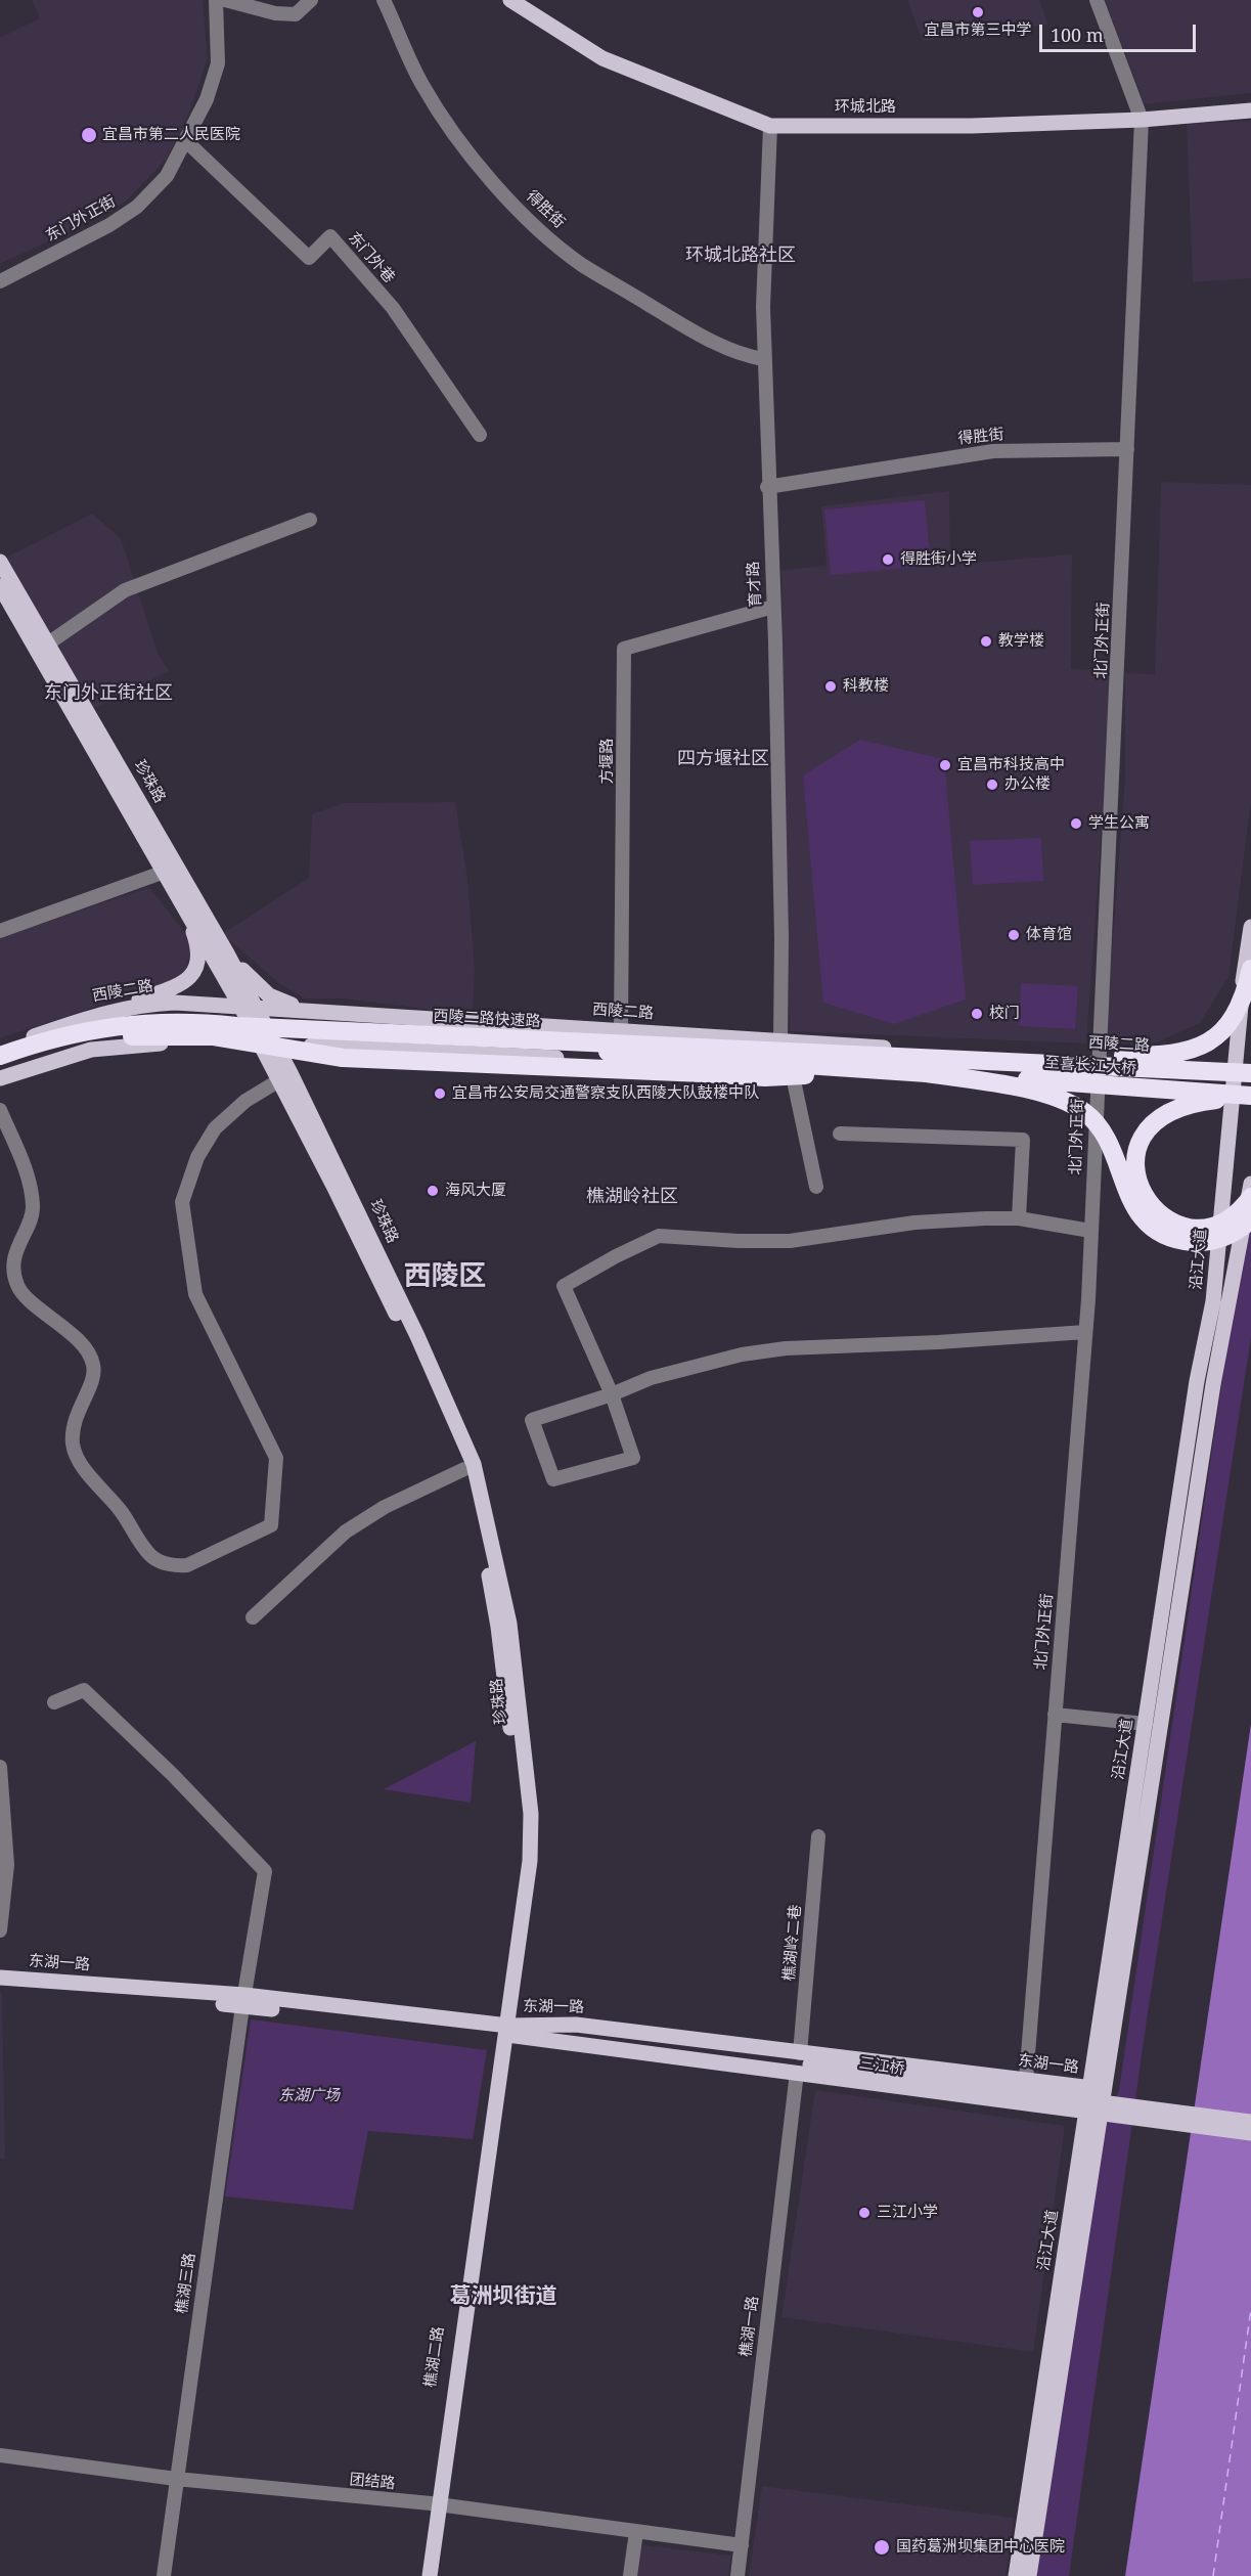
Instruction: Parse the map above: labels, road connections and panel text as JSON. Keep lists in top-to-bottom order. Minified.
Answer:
{"streets":{"highway":["西陵二路快速路","至喜长江大桥"],"main road":["环城北路","珍珠路","西陵二路","沿江大道","东湖一路","三江桥","樵湖二路"],"street":["得胜街","东门外正街","东门外巷","育才路","北门外正街","方堰路","樵湖岭二巷","樵湖三路","樵湖一路","团结路"]},"crossings":[["环城北路","育才路"],["环城北路","北门外正街"],["得胜街","育才路"],["得胜街","北门外正街"],["东门外正街","东门外巷"],["育才路","方堰路"],["育才路","西陵二路"],["北门外正街","西陵二路"],["北门外正街","东湖一路"],["方堰路","西陵二路"],["珍珠路","西陵二路"],["珍珠路","东湖一路"],["珍珠路","三江桥"],["珍珠路","樵湖二路"],["西陵二路","至喜长江大桥"],["西陵二路","沿江大道"],["西陵二路快速路","至喜长江大桥"],["至喜长江大桥","沿江大道"],["沿江大道","东湖一路"],["樵湖岭二巷","东湖一路"],["东湖一路","三江桥"],["东湖一路","樵湖三路"],["东湖一路","樵湖二路"],["三江桥","樵湖二路"],["樵湖三路","团结路"],["樵湖一路","团结路"],["樵湖二路","团结路"]],"districts":["环城北路社区","东门外正街社区","四方堰社区","樵湖岭社区","西陵区","葛洲坝街道"],"parks":["东湖广场"],"places":["宜昌市第三中学","宜昌市第二人民医院","得胜街小学","教学楼","科教楼","宜昌市科技高中","办公楼","学生公寓","体育馆","校门","宜昌市公安局交通警察支队西陵大队鼓楼中队","海风大厦","三江小学","国药葛洲坝集团中心医院"],"scale_bar":"100 m"}
